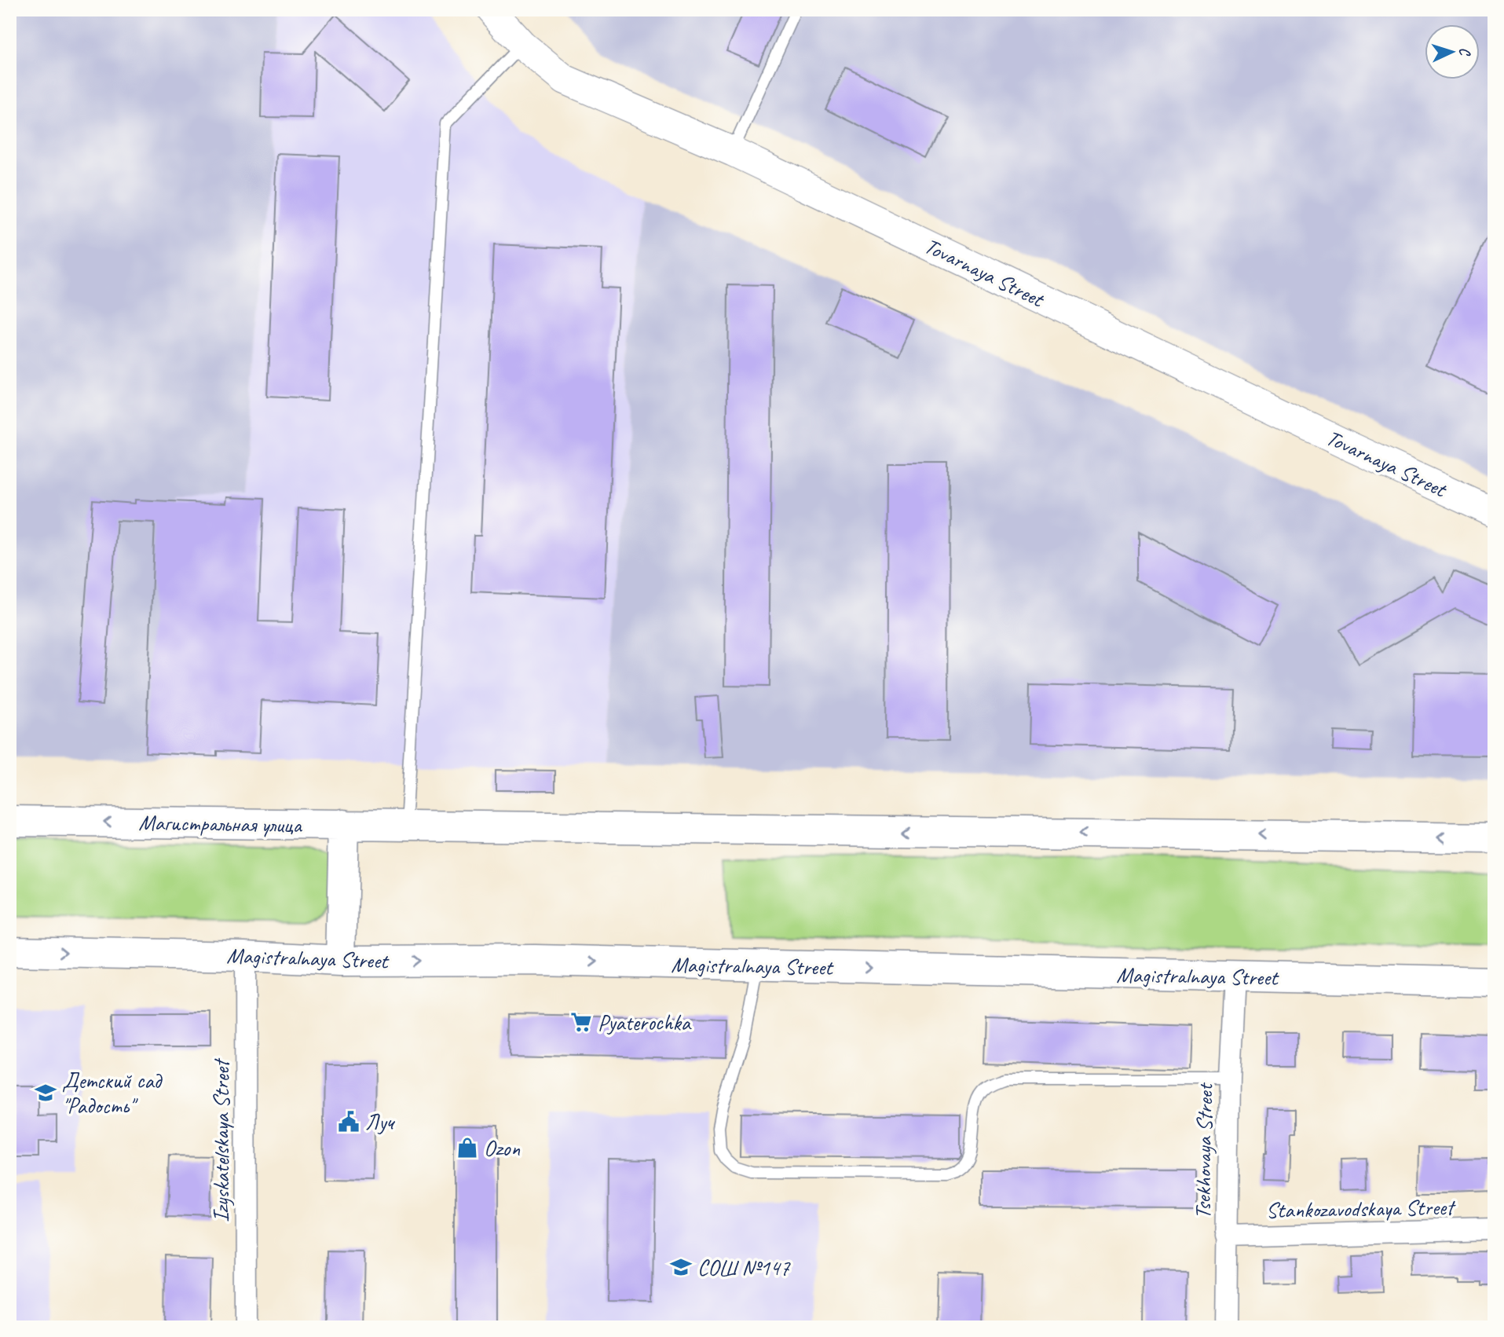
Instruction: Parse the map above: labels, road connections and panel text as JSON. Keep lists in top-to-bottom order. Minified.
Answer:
{"streets":{"main road":["Магистральная улица","Magistralnaya Street"],"street":["Tovarnaya Street","Izyskatelskaya Street","Tsekhovaya Street","Stankozavodskaya Street"]},"crossings":[["Magistralnaya Street","Izyskatelskaya Street"],["Magistralnaya Street","Tsekhovaya Street"],["Tsekhovaya Street","Stankozavodskaya Street"]],"one_way":["Магистральная улица","Magistralnaya Street"],"places":{"supermarket":["Pyaterochka"],"school or university":["Детский сад \"Радость\"","СОШ №147"],"public building":["Луч"],"shop":["Ozon"]},"north":"right"}
